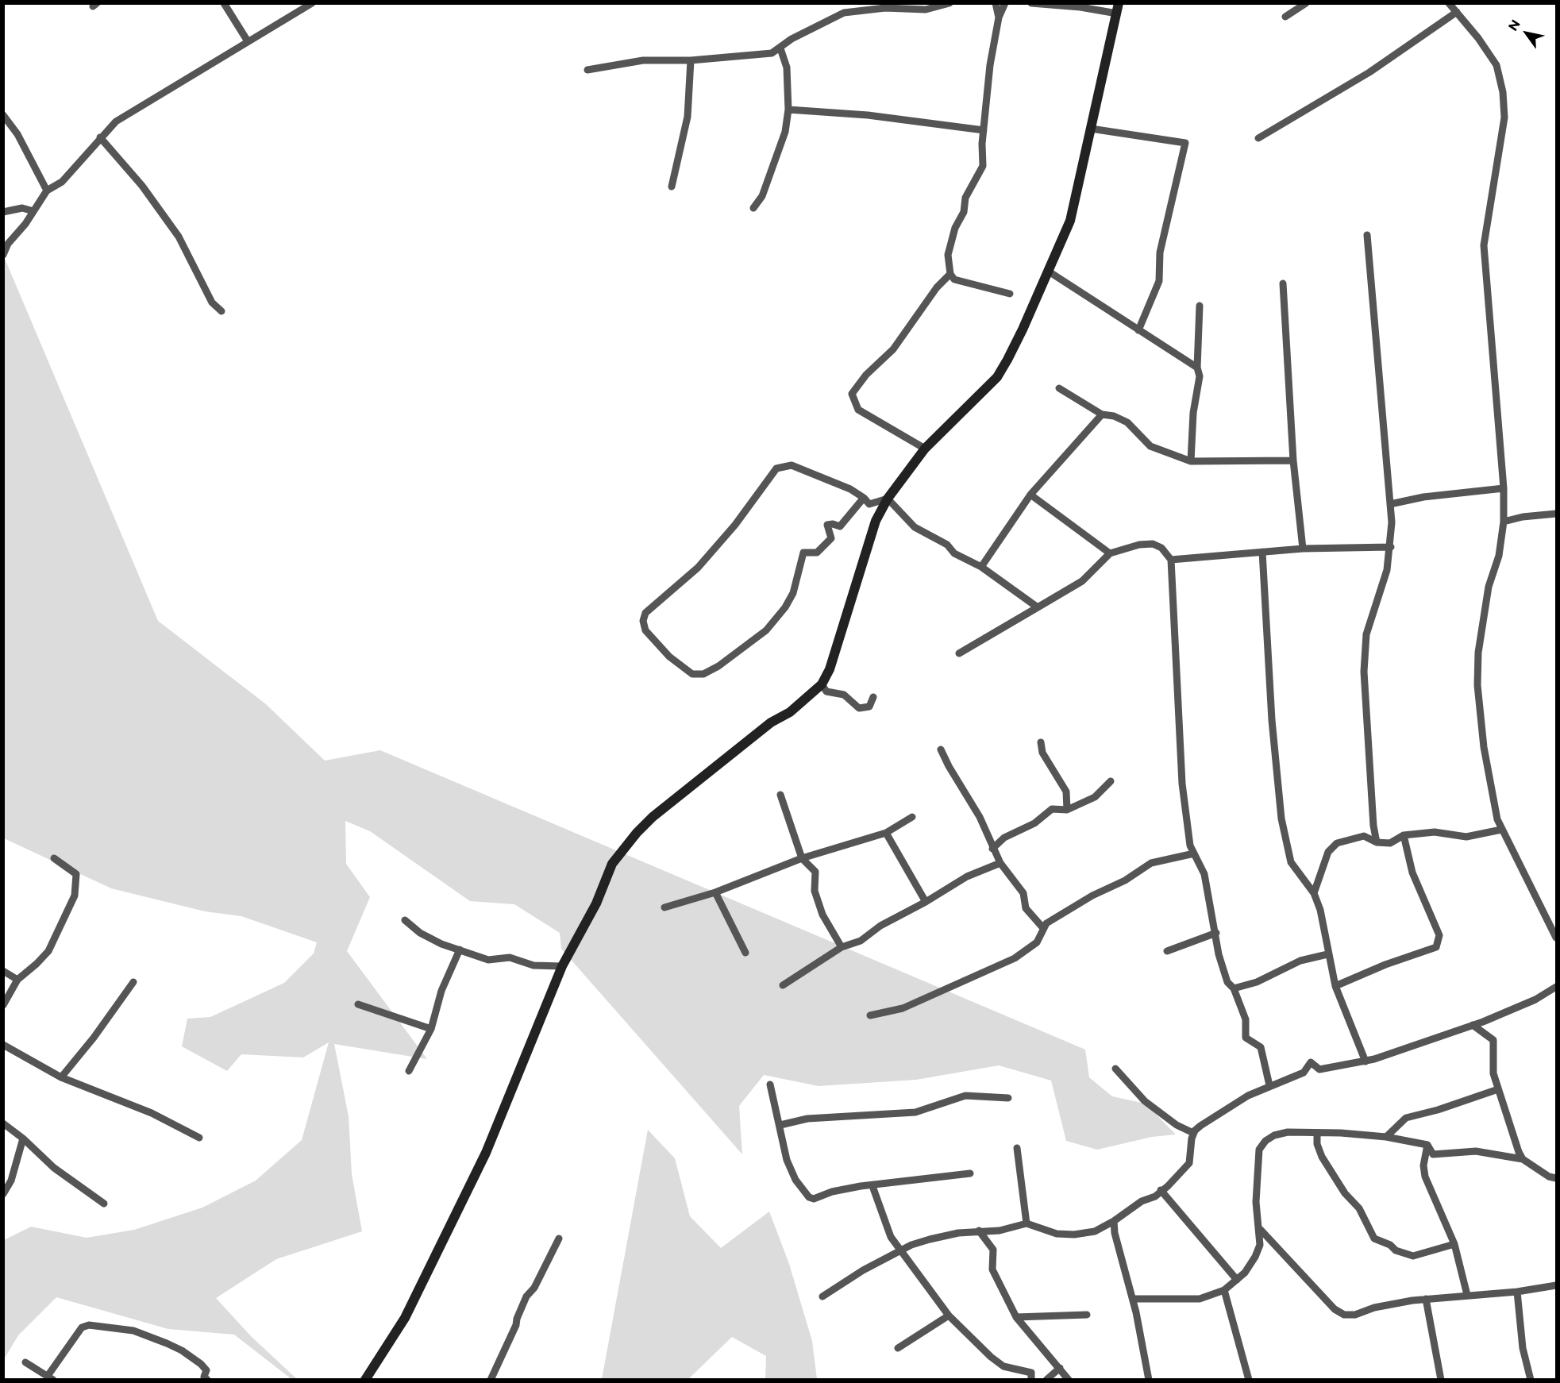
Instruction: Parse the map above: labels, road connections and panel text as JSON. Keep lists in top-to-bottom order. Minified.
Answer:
{"north":"top left"}
